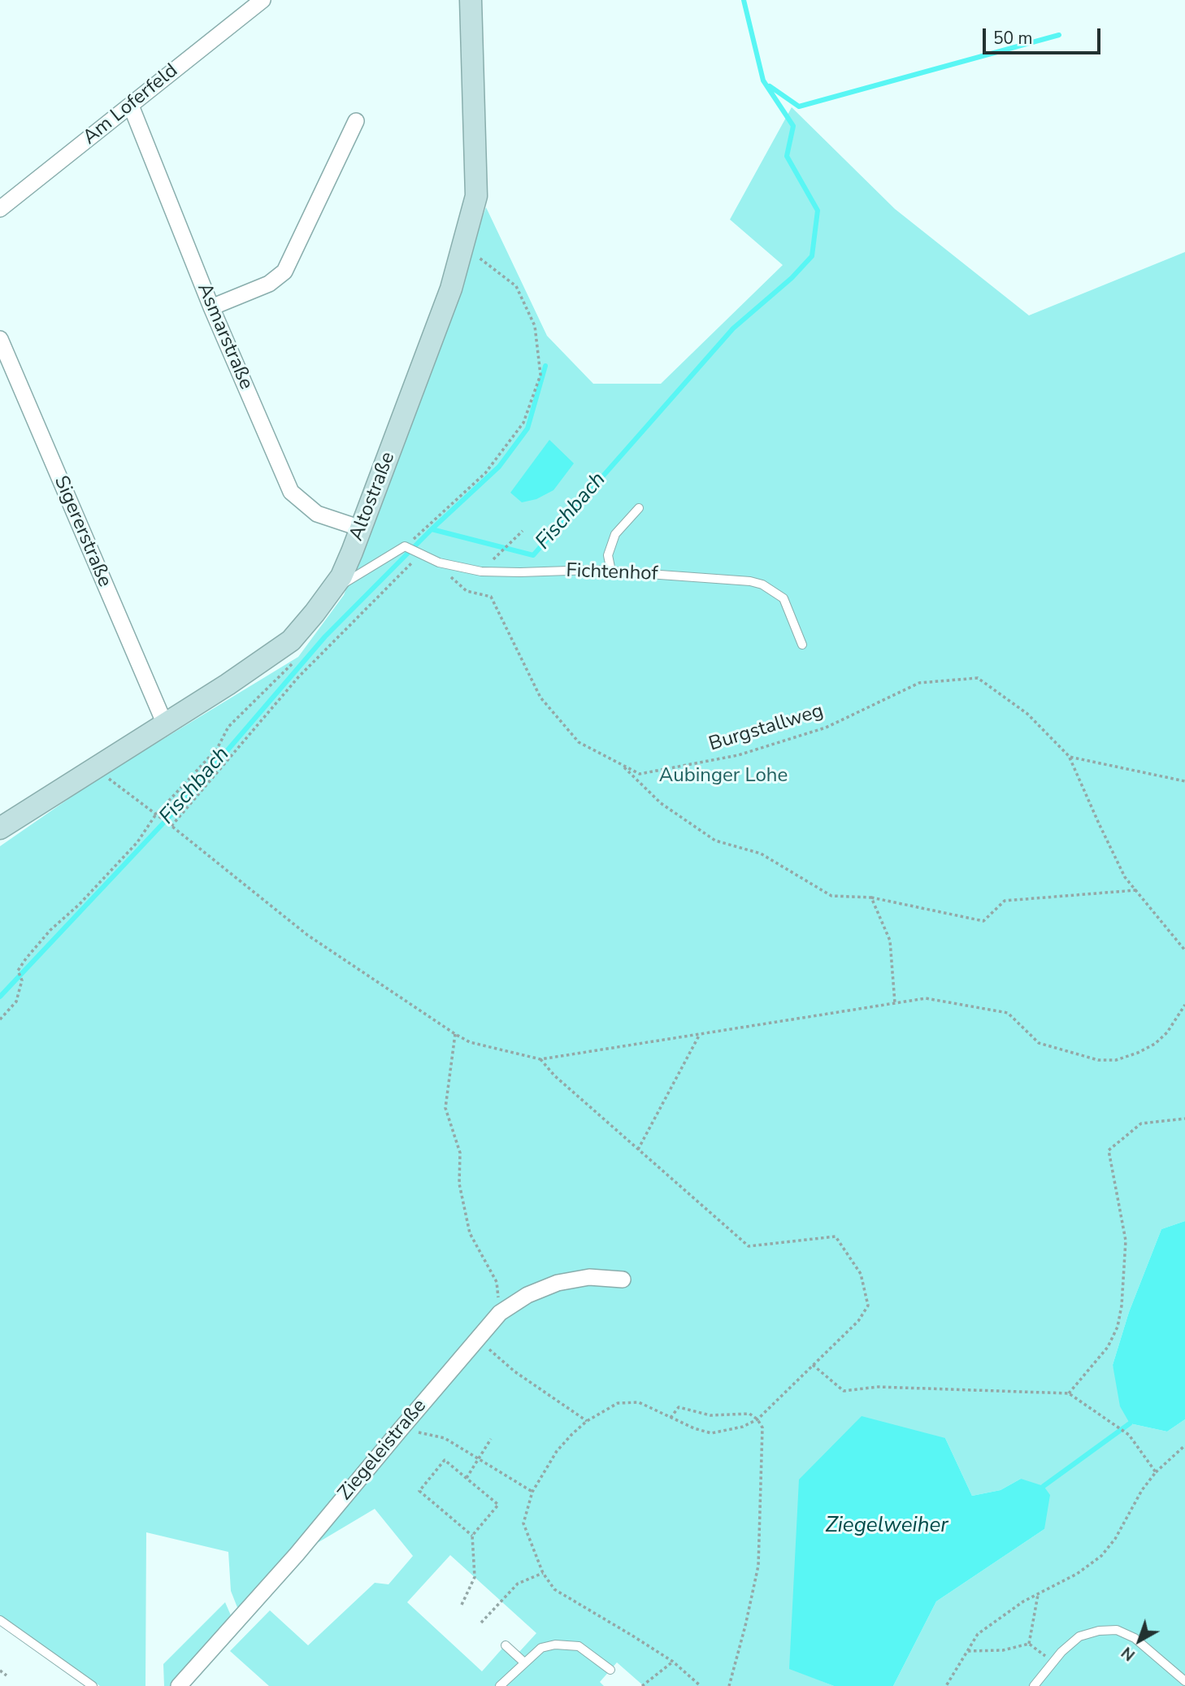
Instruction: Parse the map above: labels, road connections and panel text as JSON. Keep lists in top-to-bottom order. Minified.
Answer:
{"streets":{"main road":["Altostraße"],"street":["Am Loferfeld","Asmarstraße","Sigererstraße","Ziegeleistraße"],"lane":["Fichtenhof"],"path":["Burgstallweg"]},"crossings":[["Am Loferfeld","Asmarstraße"],["Asmarstraße","Altostraße"],["Altostraße","Sigererstraße"]],"water":["Fischbach","Ziegelweiher"],"parks":["Aubinger Lohe"],"scale_bar":"50 m","north":"bottom left"}
